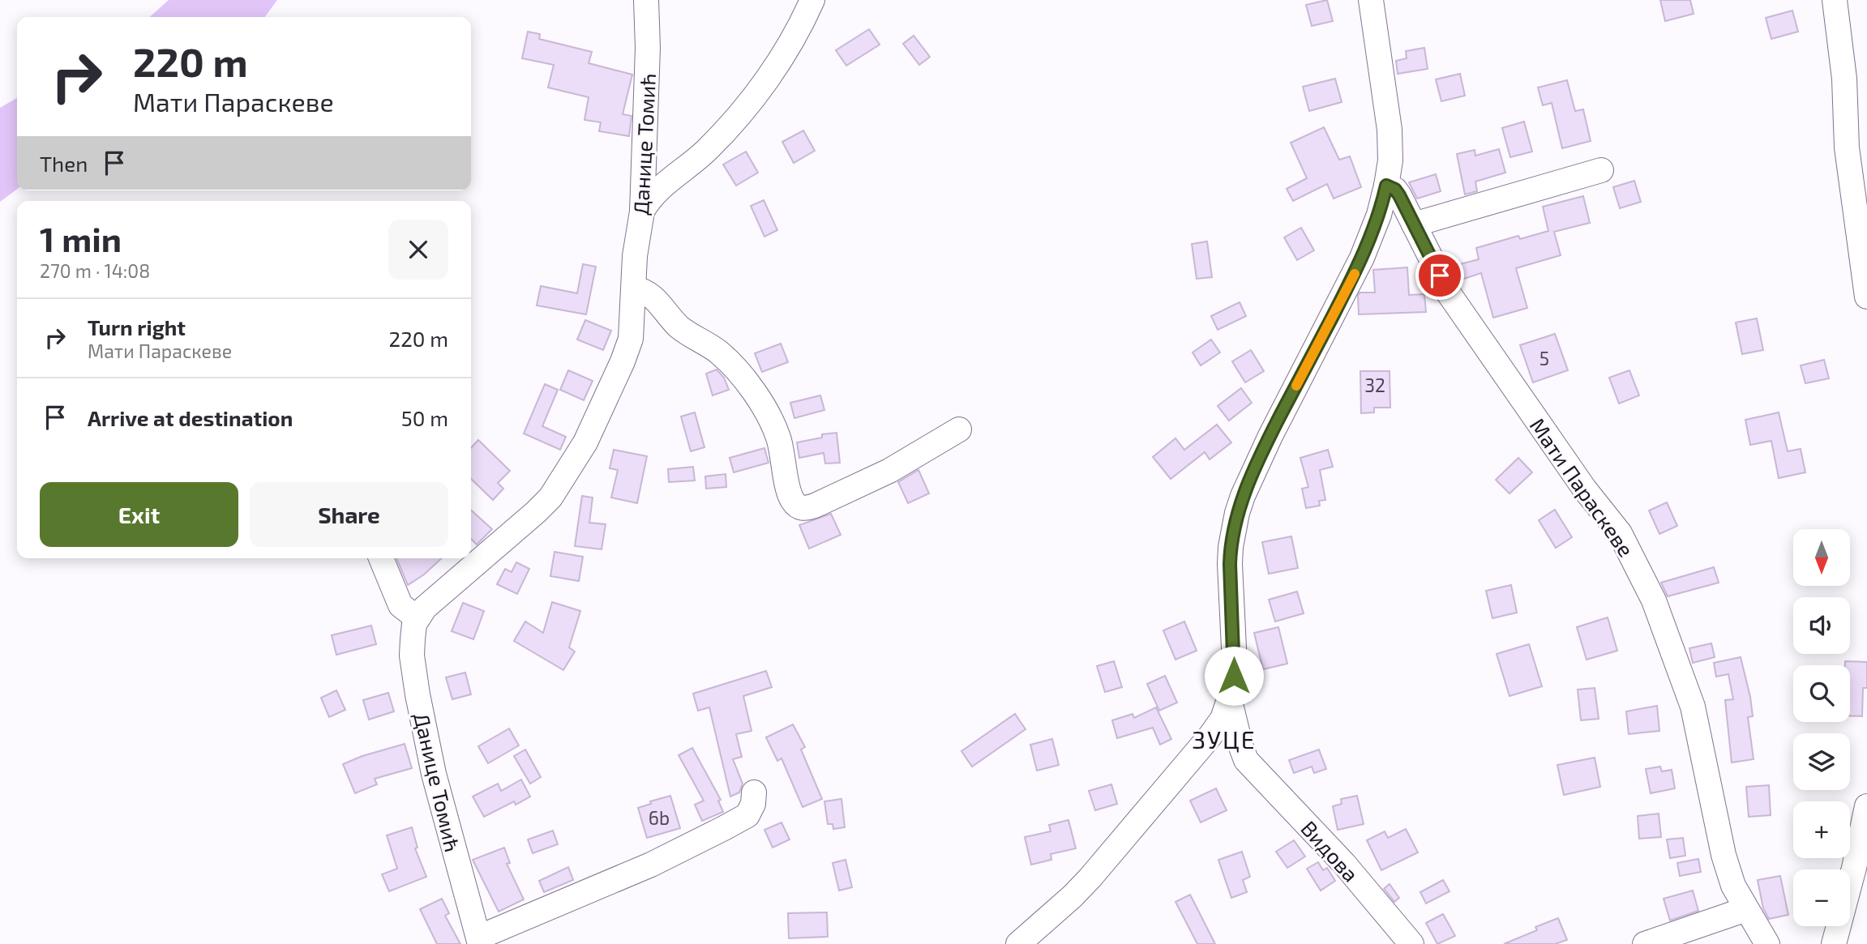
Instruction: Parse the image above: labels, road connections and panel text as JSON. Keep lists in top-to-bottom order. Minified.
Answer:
{"streets":{"street":["Данице Томић","Мати Параскеве","Видова"]},"districts":["ЗУЦЕ"],"house_numbers":["5","32","6b"],"north":"bottom","page":{"turn":["220 m","Мати Параскеве"],"then":"Then","heading":["1 min","270 m · 14:08"],"list":[{"name":"Turn right","note":"Мати Параскеве","value":"220 m"},{"name":"Arrive at destination","value":"50 m"}],"buttons":["Exit","Share"],"map_buttons":["+","−"]}}
